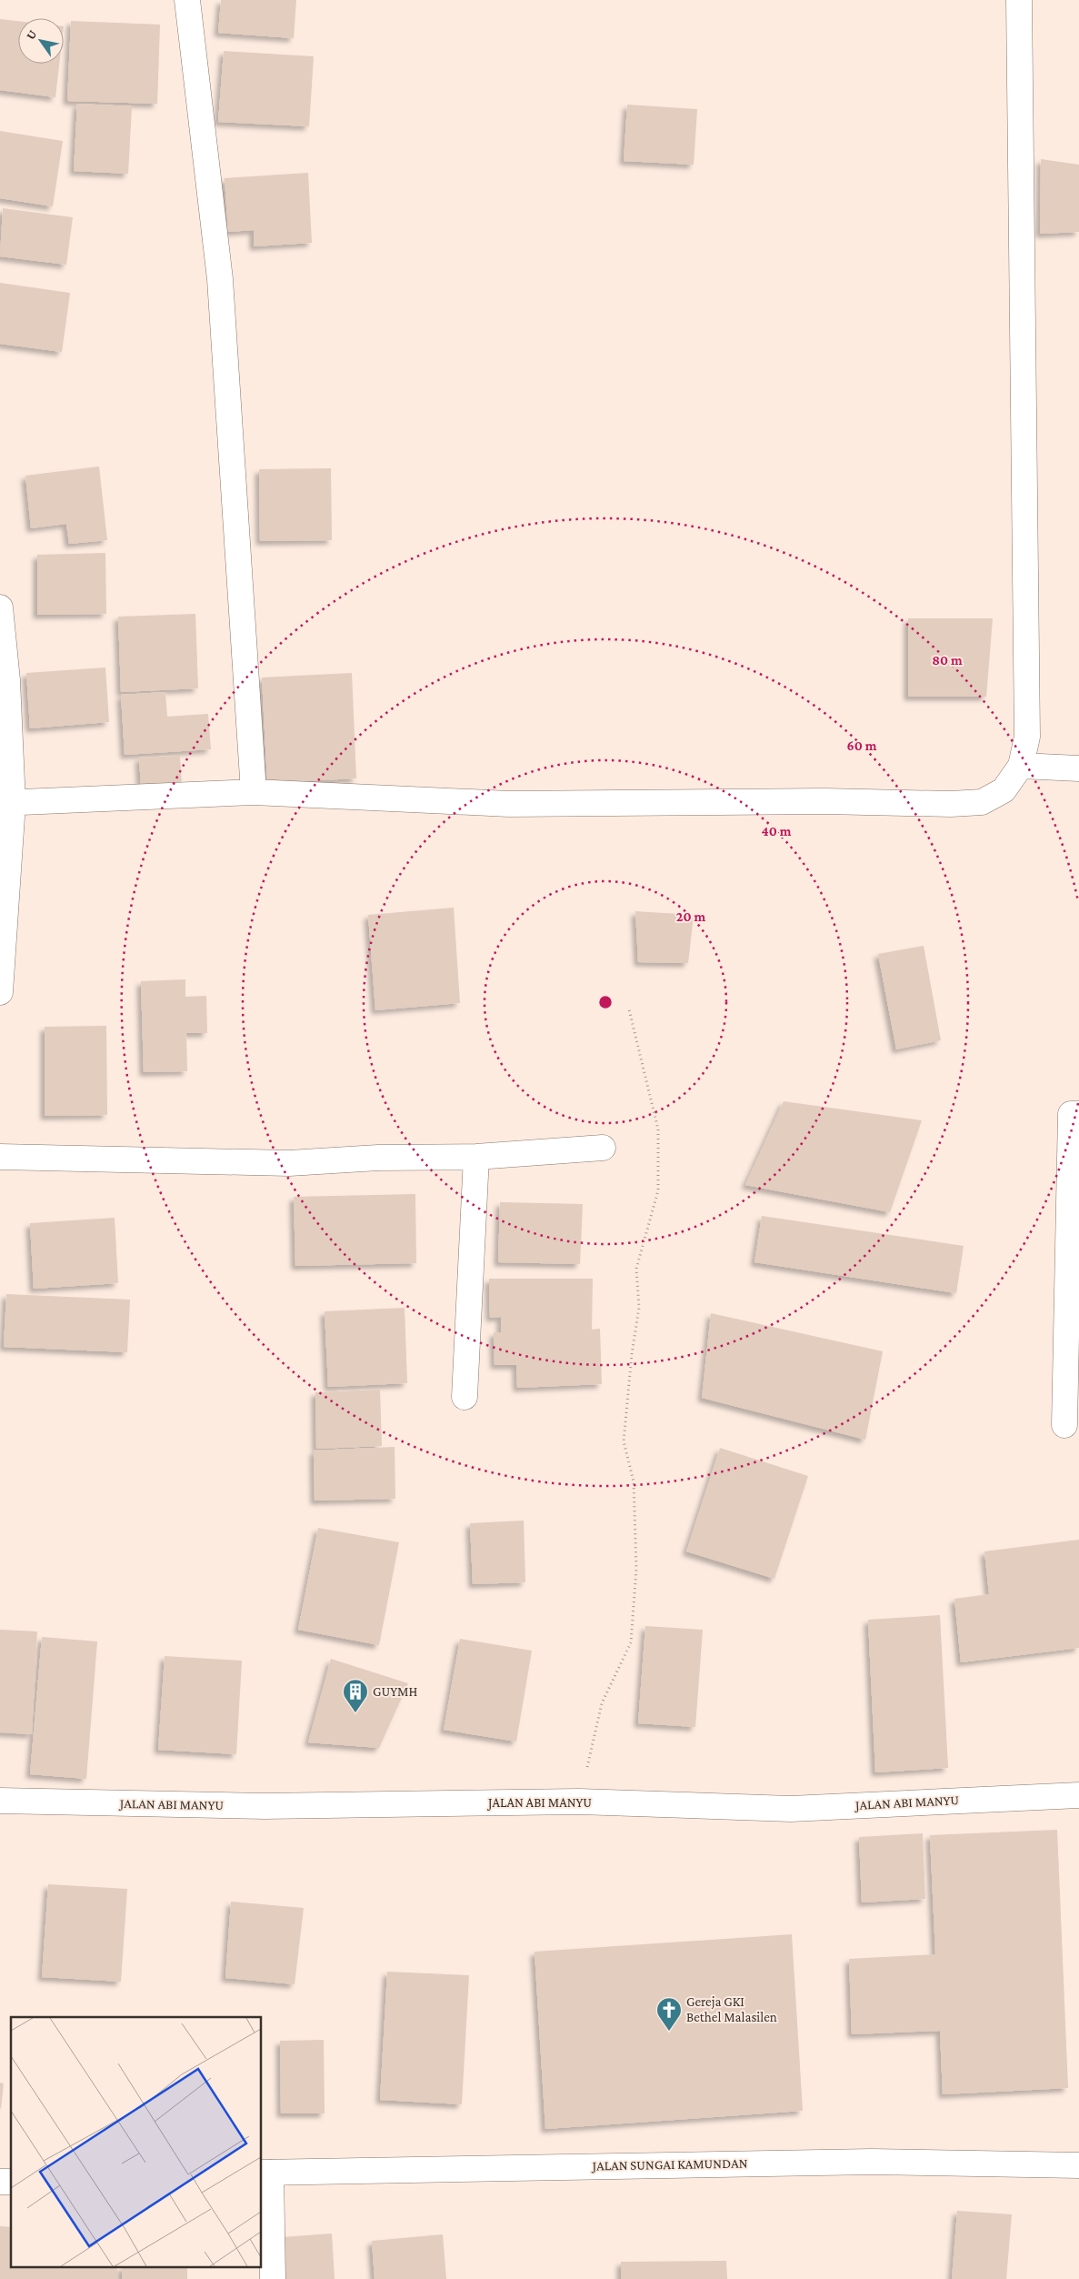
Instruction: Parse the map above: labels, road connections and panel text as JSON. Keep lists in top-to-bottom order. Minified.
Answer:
{"streets":{"street":["JALAN ABI MANYU","JALAN SUNGAI KAMUNDAN"]},"places":{"building":["GUYMH"],"church":["Gereja GKI Bethel Malasilen"]},"north":"top left","rings":["80 m","60 m","40 m","20 m"]}
